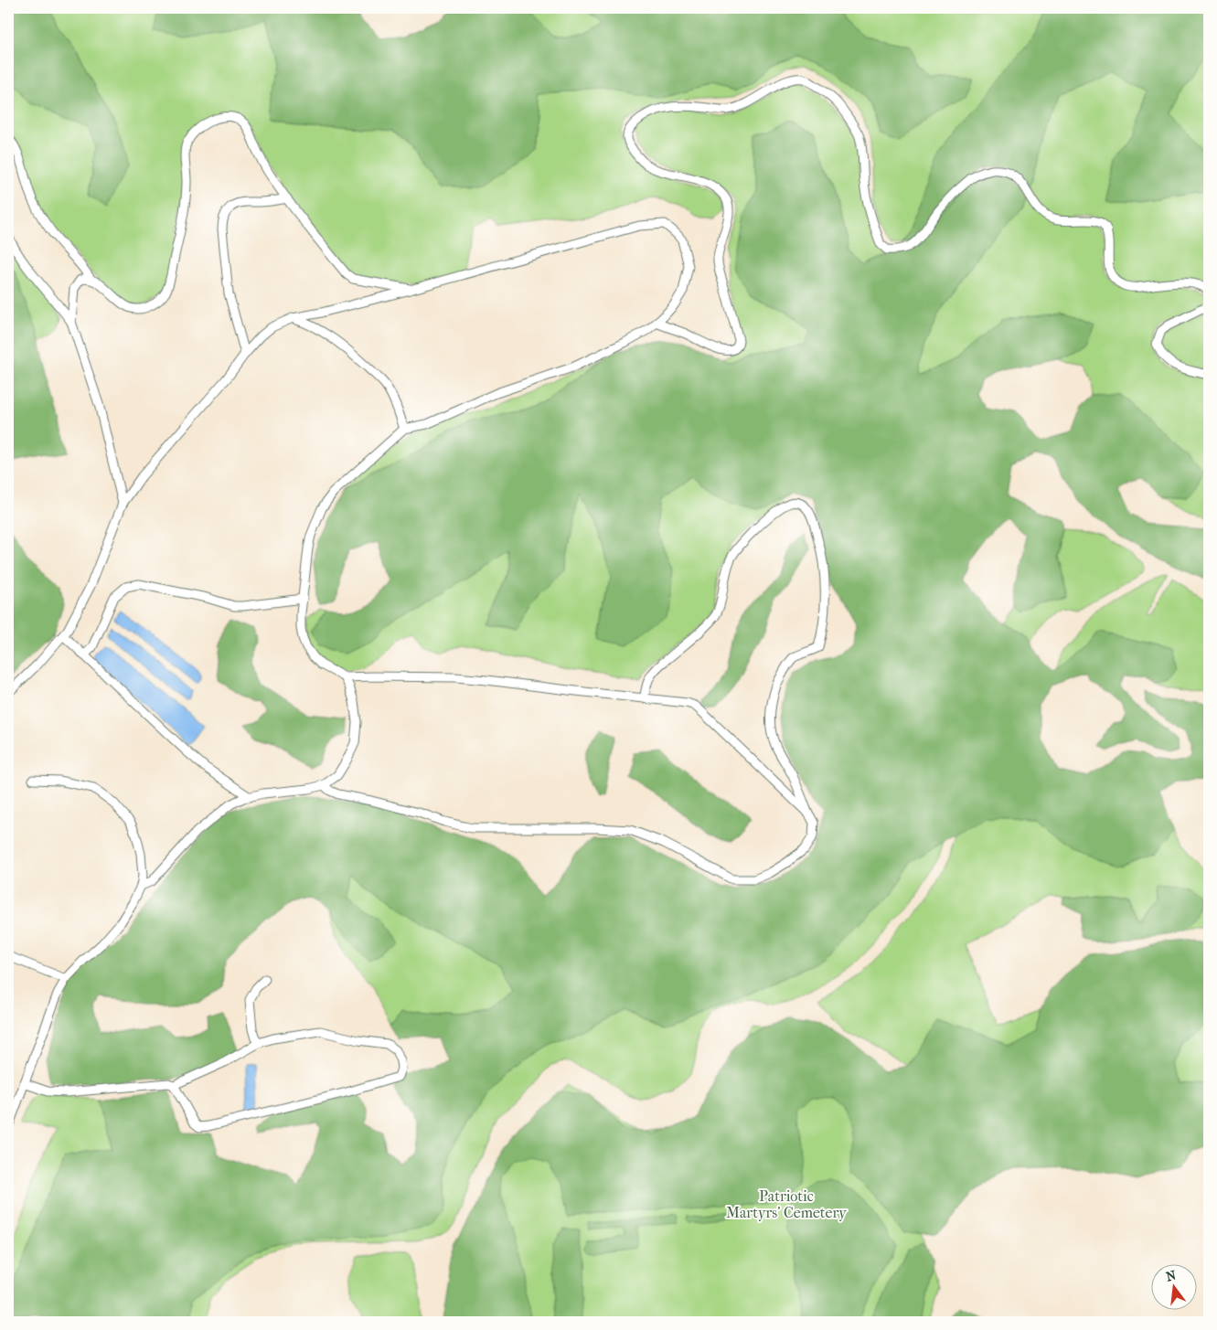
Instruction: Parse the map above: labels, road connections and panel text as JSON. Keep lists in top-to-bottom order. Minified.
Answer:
{"parks":["Patriotic Martyrs' Cemetery"],"north":"top"}
